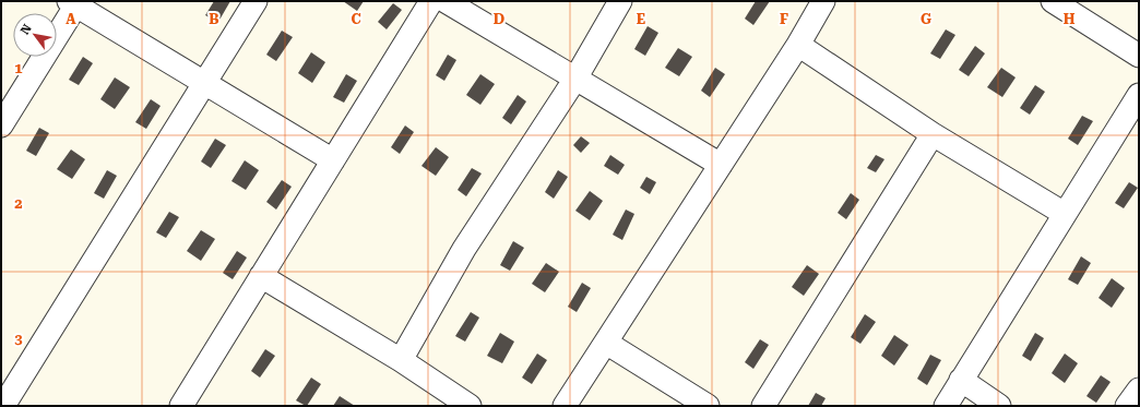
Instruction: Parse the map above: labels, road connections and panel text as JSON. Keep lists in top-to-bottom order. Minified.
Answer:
{"north":"top left","grid":{"columns":["A","B","C","D","E","F","G","H"],"rows":["1","2","3"]}}
